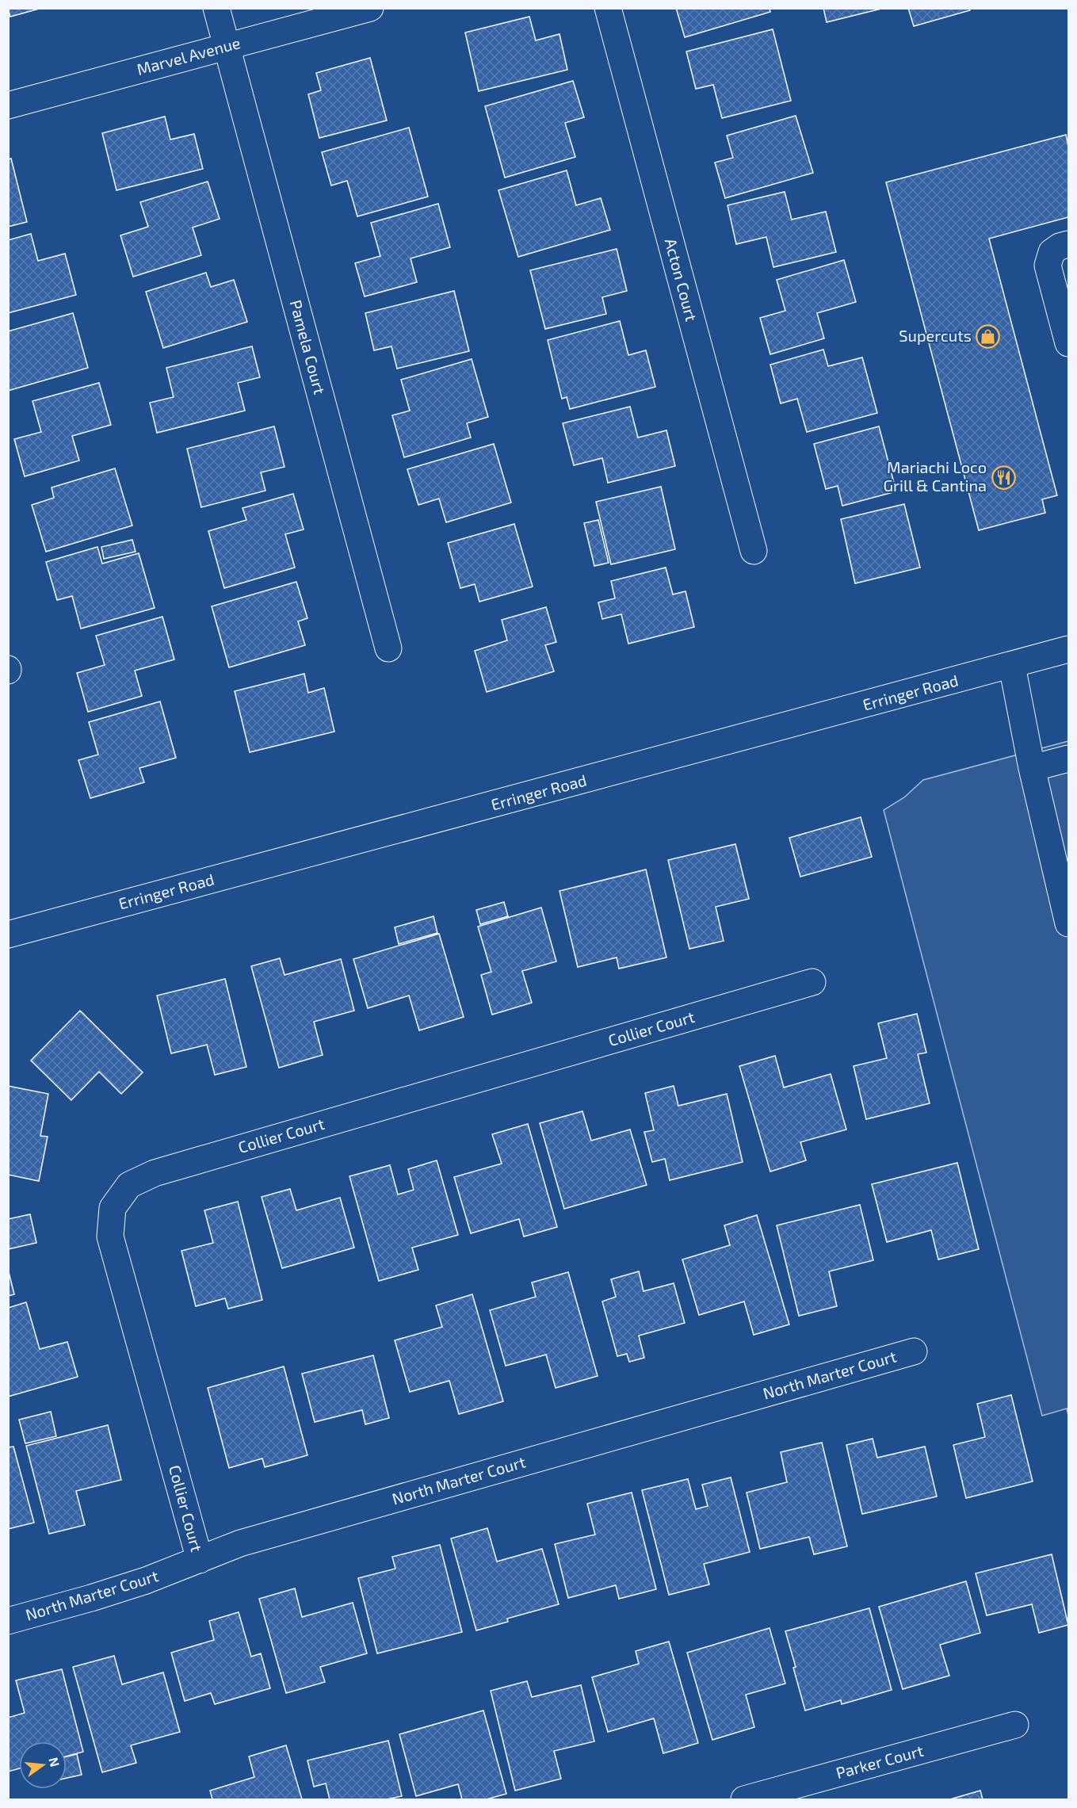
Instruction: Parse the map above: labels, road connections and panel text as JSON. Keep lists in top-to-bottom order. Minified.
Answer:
{"streets":{"street":["Marvel Avenue","Acton Court","Pamela Court","Erringer Road","Collier Court","North Marter Court","Parker Court"]},"crossings":[["Marvel Avenue","Pamela Court"],["Collier Court","North Marter Court"]],"places":{"shop":["Supercuts"],"restaurant":["Mariachi Loco Grill & Cantina"]},"north":"right"}
